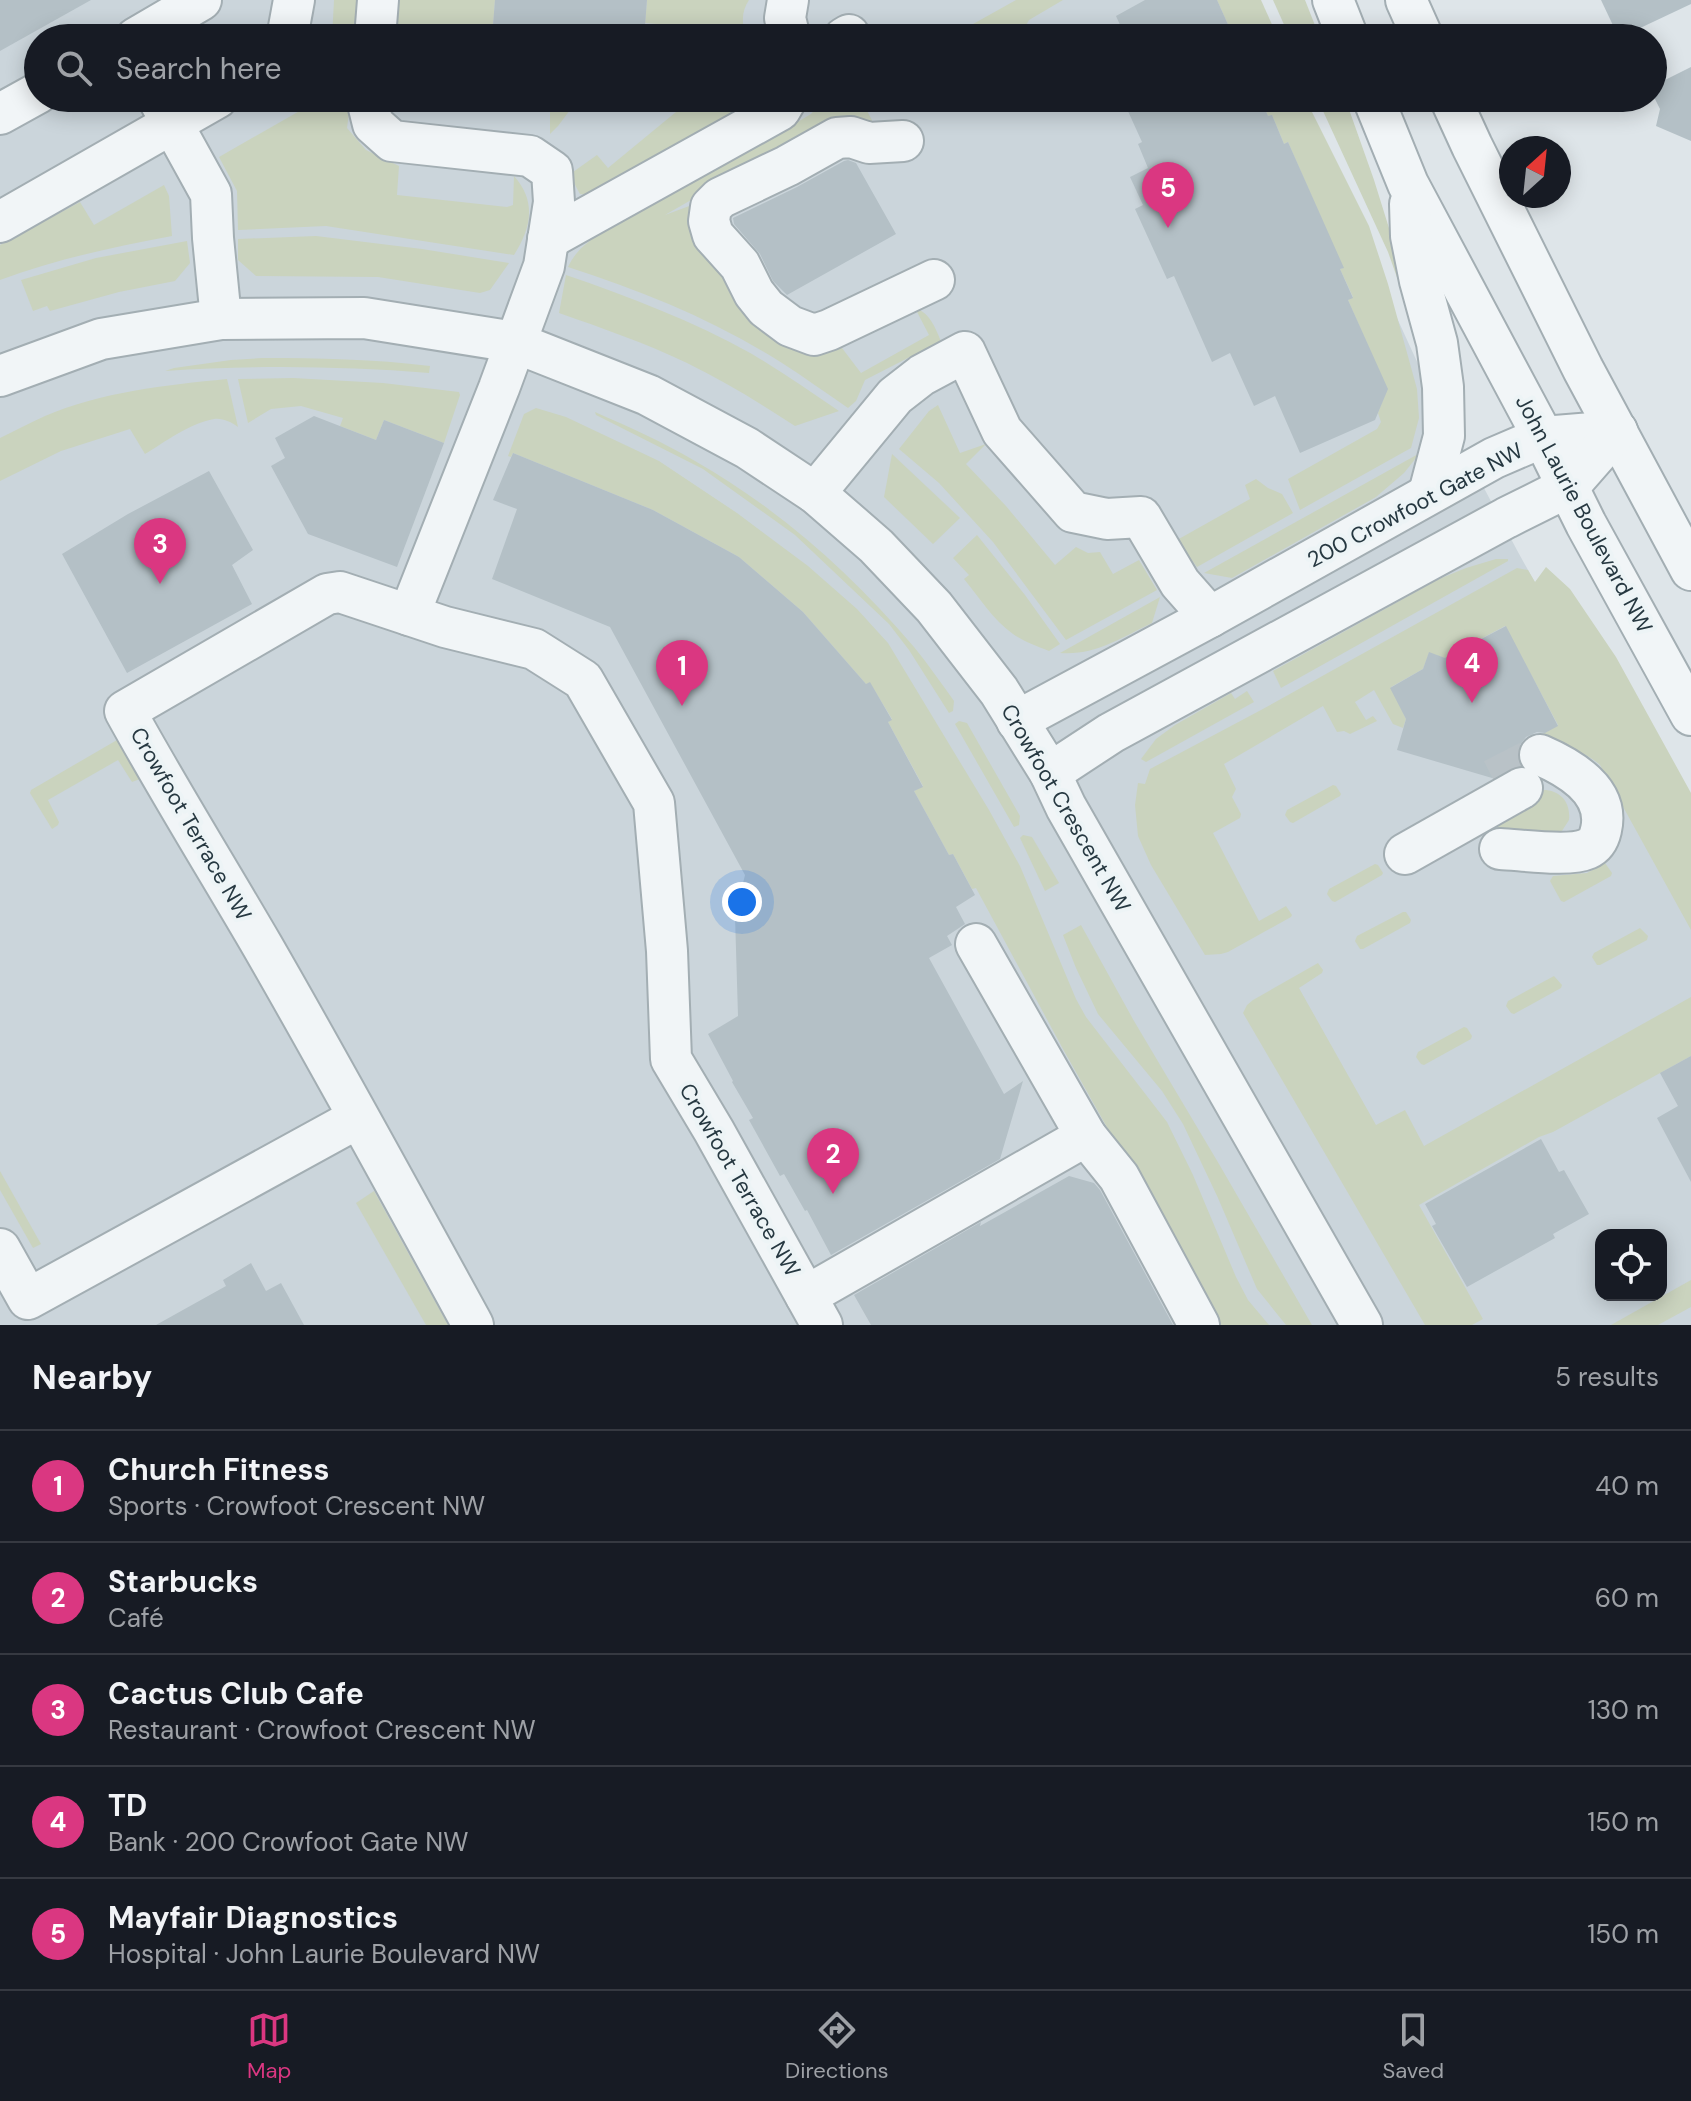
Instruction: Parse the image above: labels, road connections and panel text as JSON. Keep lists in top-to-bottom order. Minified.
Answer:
{"streets":{"street":["200 Crowfoot Gate NW","John Laurie Boulevard NW","Crowfoot Crescent NW","Crowfoot Terrace NW"]},"crossings":[["200 Crowfoot Gate NW","John Laurie Boulevard NW"],["200 Crowfoot Gate NW","Crowfoot Crescent NW"]],"north":"top right","page":{"search":"Search here","pins":["5","3","4","1","2"],"heading":["Nearby","5 results"],"list":[{"mark":"1","name":"Church Fitness","note":"Sports · Crowfoot Crescent NW","value":"40 m"},{"mark":"2","name":"Starbucks","note":"Café","value":"60 m"},{"mark":"3","name":"Cactus Club Cafe","note":"Restaurant · Crowfoot Crescent NW","value":"130 m"},{"mark":"4","name":"TD","note":"Bank · 200 Crowfoot Gate NW","value":"150 m"},{"mark":"5","name":"Mayfair Diagnostics","note":"Hospital · John Laurie Boulevard NW","value":"150 m"}],"nav":["Map","Directions","Saved"]}}
